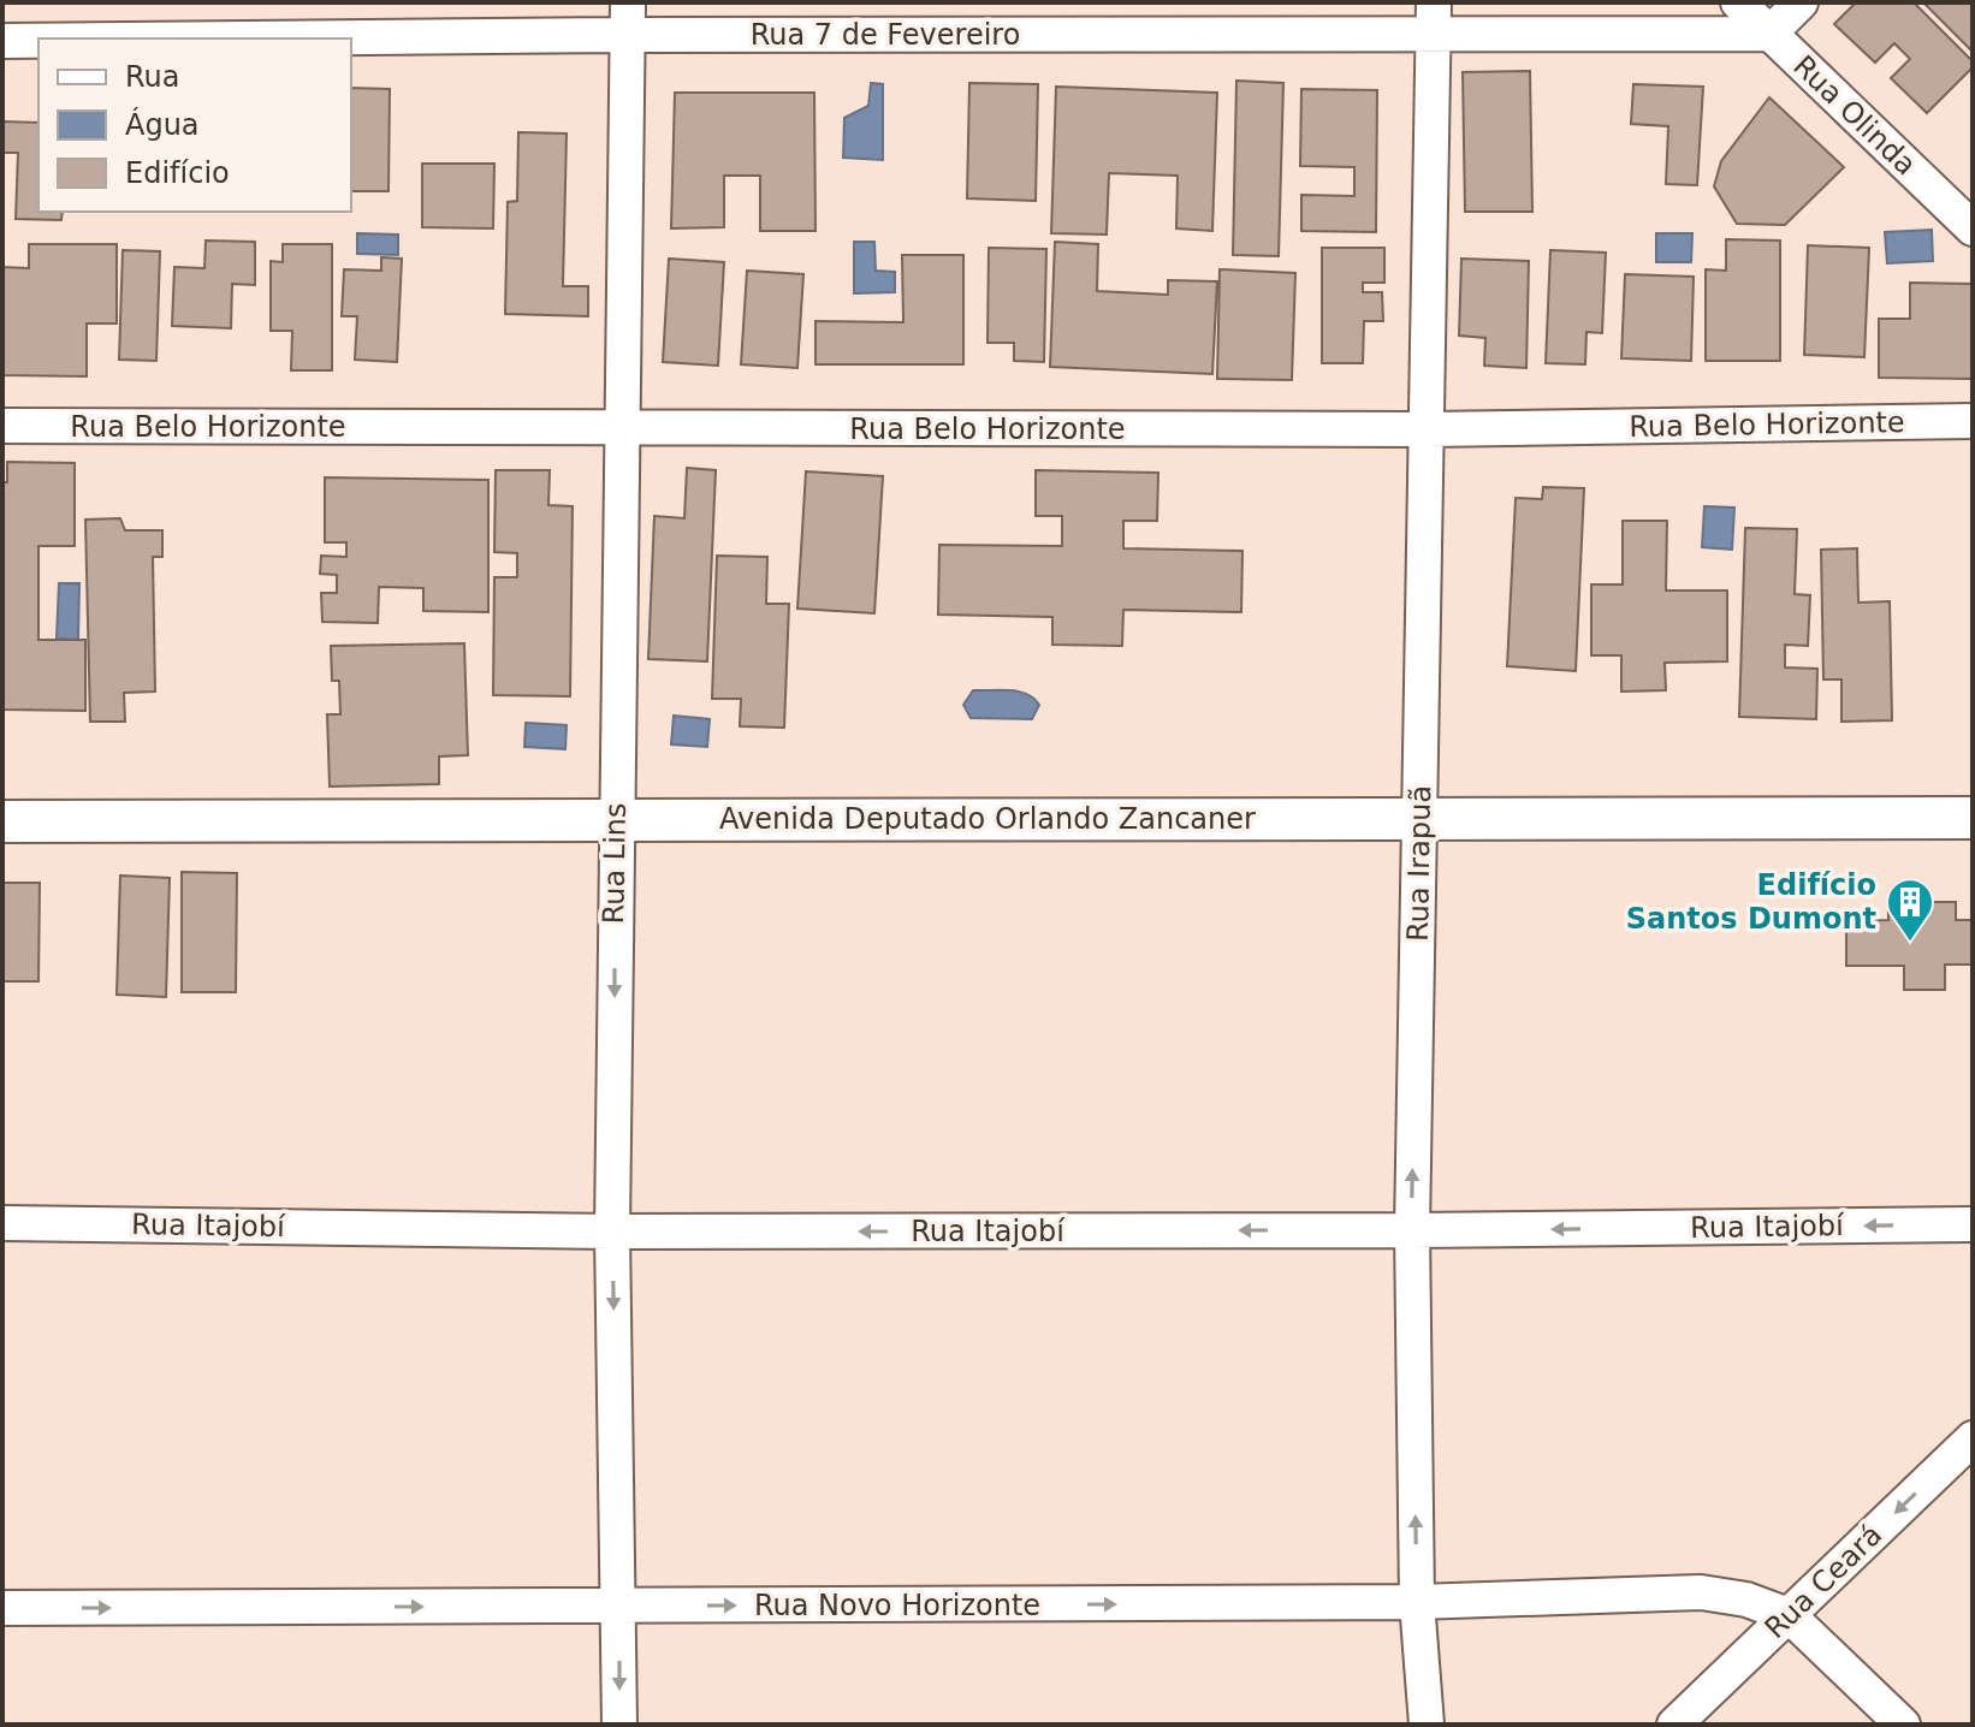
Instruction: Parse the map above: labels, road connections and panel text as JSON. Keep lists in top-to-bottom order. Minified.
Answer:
{"streets":{"street":["Rua 7 de Fevereiro","Rua Olinda","Rua Belo Horizonte","Avenida Deputado Orlando Zancaner","Rua Lins","Rua Irapuã","Rua Itajobí","Rua Ceará","Rua Novo Horizonte"]},"crossings":[["Rua 7 de Fevereiro","Rua Olinda"],["Rua 7 de Fevereiro","Rua Lins"],["Rua 7 de Fevereiro","Rua Irapuã"],["Rua Belo Horizonte","Rua Lins"],["Rua Belo Horizonte","Rua Irapuã"],["Avenida Deputado Orlando Zancaner","Rua Lins"],["Avenida Deputado Orlando Zancaner","Rua Irapuã"],["Rua Lins","Rua Itajobí"],["Rua Lins","Rua Novo Horizonte"],["Rua Irapuã","Rua Itajobí"],["Rua Irapuã","Rua Novo Horizonte"],["Rua Ceará","Rua Novo Horizonte"]],"one_way":["Rua Lins","Rua Irapuã","Rua Itajobí","Rua Ceará","Rua Novo Horizonte"],"places":{"building":["Edifício Santos Dumont"]},"legend":["Rua","Água","Edifício"]}
